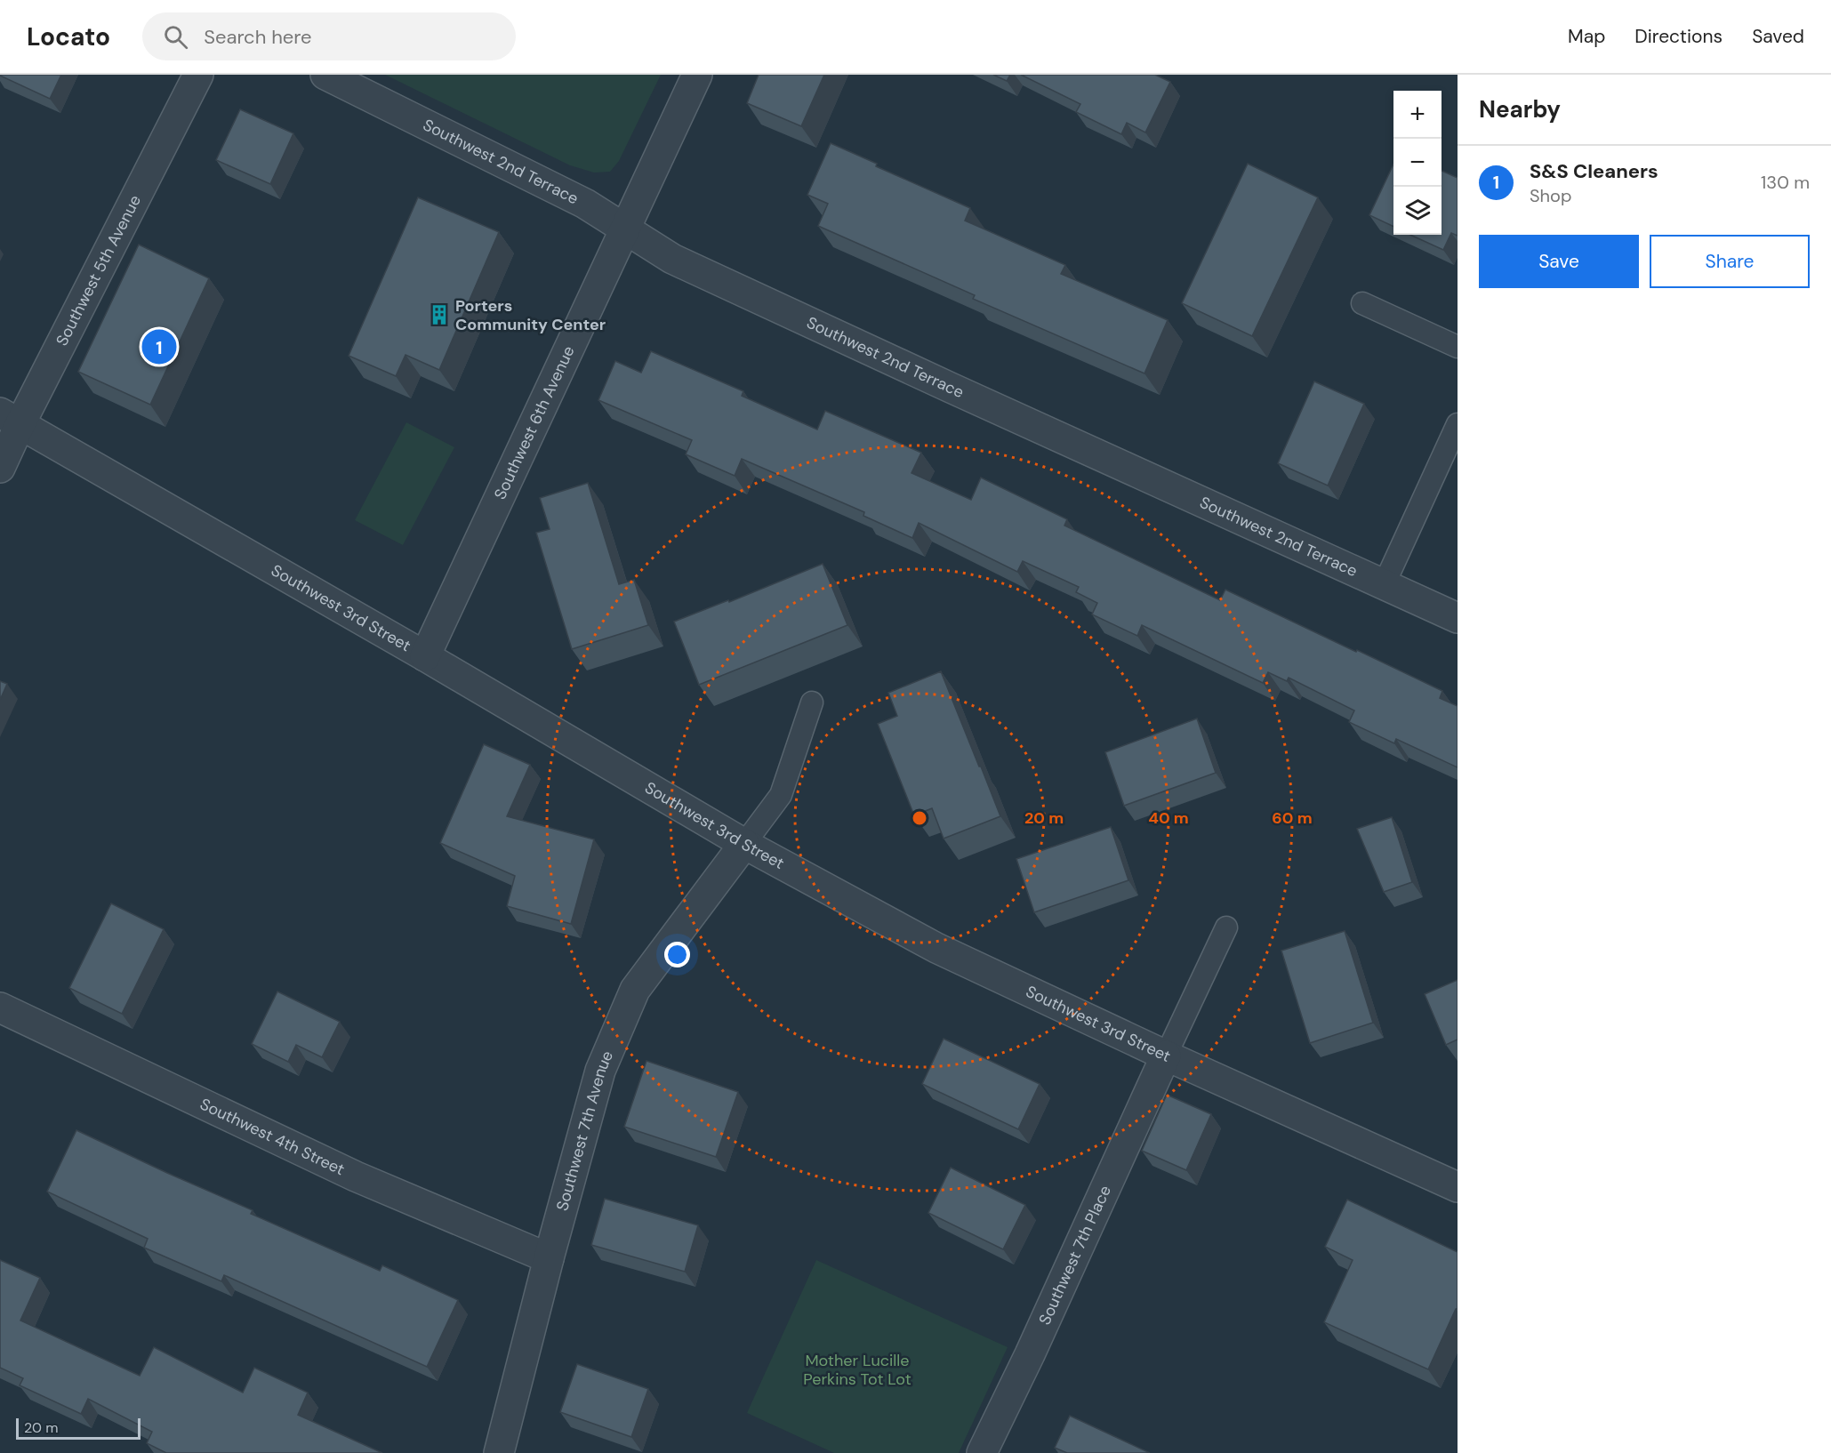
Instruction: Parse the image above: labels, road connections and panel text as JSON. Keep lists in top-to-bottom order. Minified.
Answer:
{"streets":{"street":["Southwest 2nd Terrace","Southwest 5th Avenue","Southwest 6th Avenue","Southwest 3rd Street","Southwest 7th Avenue","Southwest 4th Street","Southwest 7th Place"]},"crossings":[["Southwest 2nd Terrace","Southwest 6th Avenue"],["Southwest 5th Avenue","Southwest 3rd Street"],["Southwest 6th Avenue","Southwest 3rd Street"],["Southwest 3rd Street","Southwest 7th Avenue"],["Southwest 3rd Street","Southwest 7th Place"],["Southwest 7th Avenue","Southwest 4th Street"]],"parks":["Mother Lucille Perkins Tot Lot"],"places":{"building":["Porters Community Center"]},"scale_bar":"20 m","page":{"header":"Locato","search":"Search here","nav":["Map","Directions","Saved"],"heading":"Nearby","map_buttons":["+","−"],"list":[{"mark":"1","name":"S&S Cleaners","note":"Shop","value":"130 m"}],"buttons":["Save","Share"],"pins":"1","scale":"20 m"},"rings":["20 m","40 m","60 m"]}
